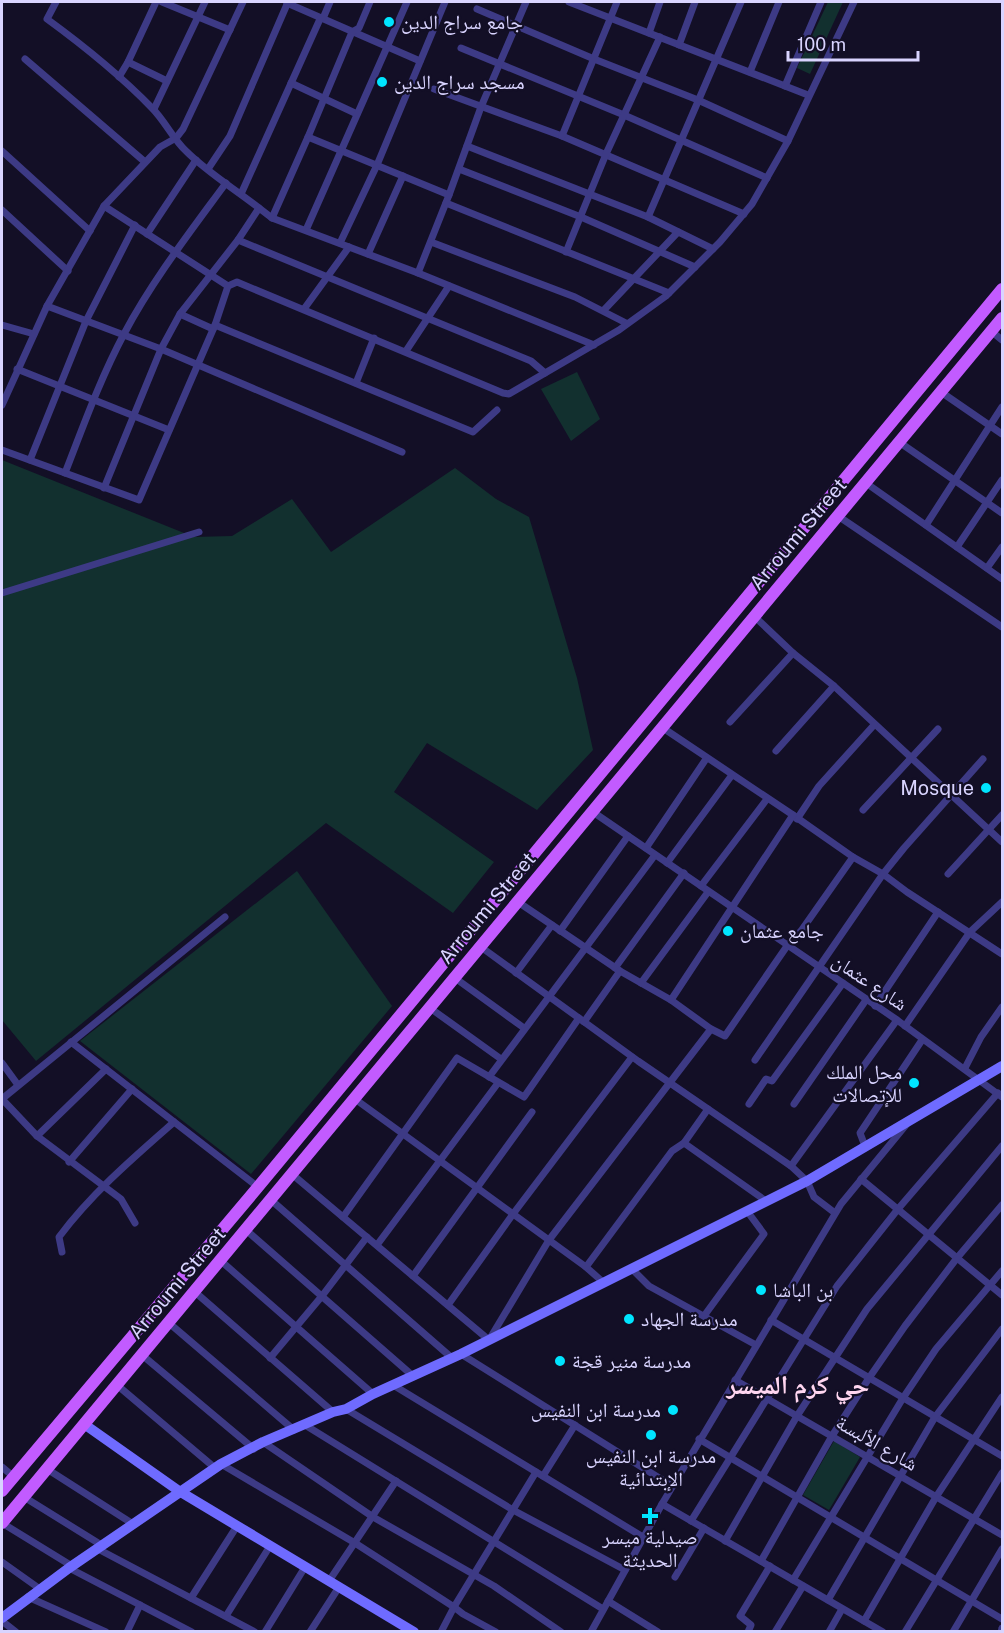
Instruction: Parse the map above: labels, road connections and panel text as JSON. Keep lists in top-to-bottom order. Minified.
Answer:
{"streets":{"main road":["Arroumi Street"],"street":["شارع عثمان","شارع الألبسة"]},"crossings":[["Arroumi Street","شارع عثمان"]],"districts":["حي كرم الميسر"],"places":{"other":["جامع سراج الدين","مسجد سراج الدين","Mosque","جامع عثمان","محل الملك للإتصالات","بن الباشا","مدرسة الجهاد","مدرسة منير قجة","مدرسة ابن النفيس","مدرسة ابن النفيس الإبتدائية"],"health":["صيدلية ميسر الحديثة"]},"scale_bar":"100 m"}
